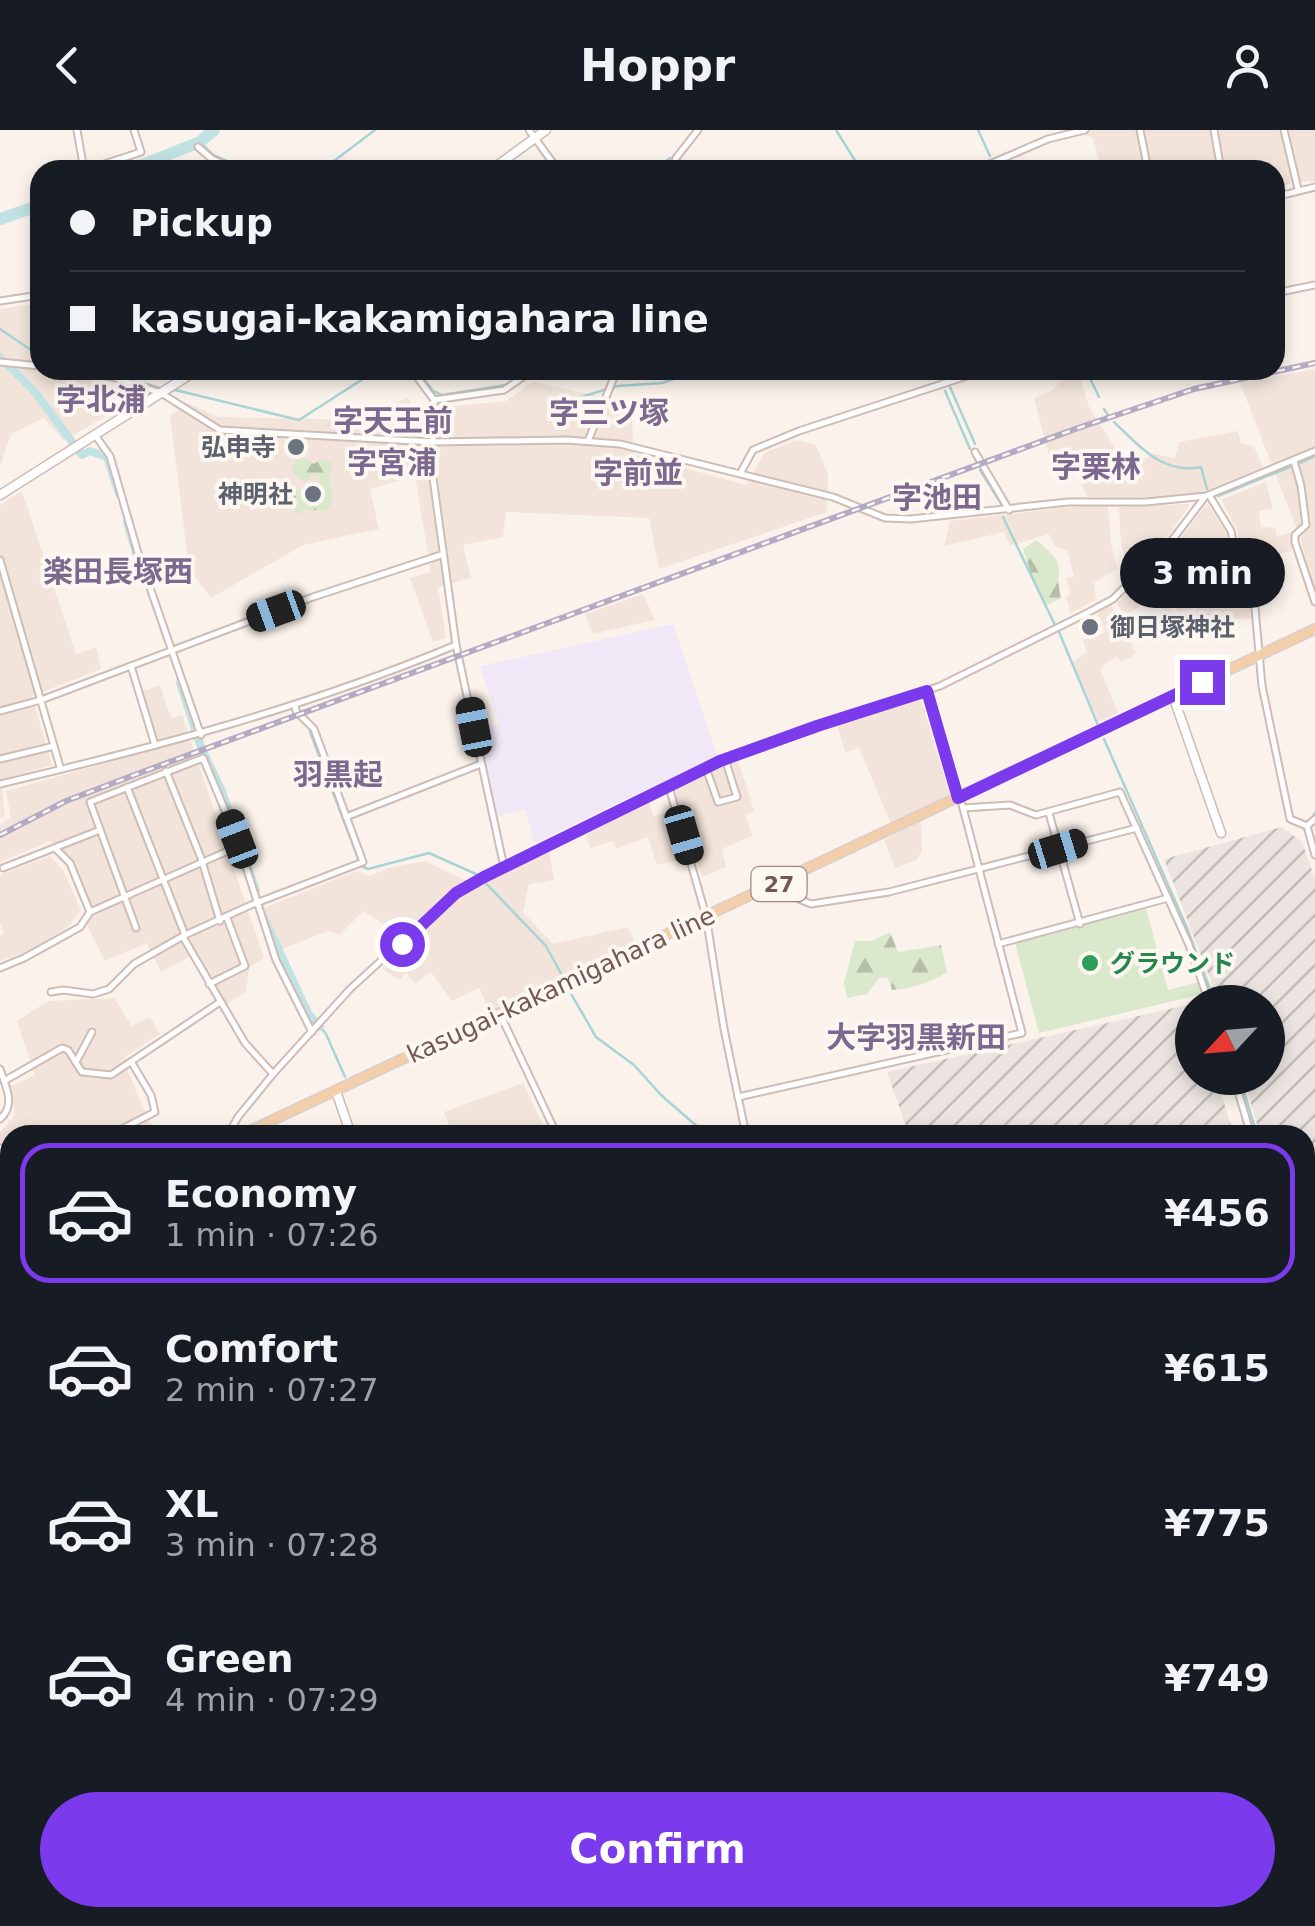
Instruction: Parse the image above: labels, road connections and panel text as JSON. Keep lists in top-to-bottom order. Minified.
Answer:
{"streets":{"main road":["27","kasugai-kakamigahara line"]},"districts":["字北浦","字三ツ塚","字天王前","字宮浦","字栗林","字前並","字池田","楽田長塚西","羽黒起","大字羽黒新田"],"places":["弘申寺","神明社","御日塚神社","グラウンド"],"north":"bottom left","page":{"header":"Hoppr","banner":["Pickup","kasugai-kakamigahara line"],"bubble":"3 min","list":[{"name":"Economy","note":"1 min · 07:26","value":"¥456"},{"name":"Comfort","note":"2 min · 07:27","value":"¥615"},{"name":"XL","note":"3 min · 07:28","value":"¥775"},{"name":"Green","note":"4 min · 07:29","value":"¥749"}],"buttons":"Confirm"}}
